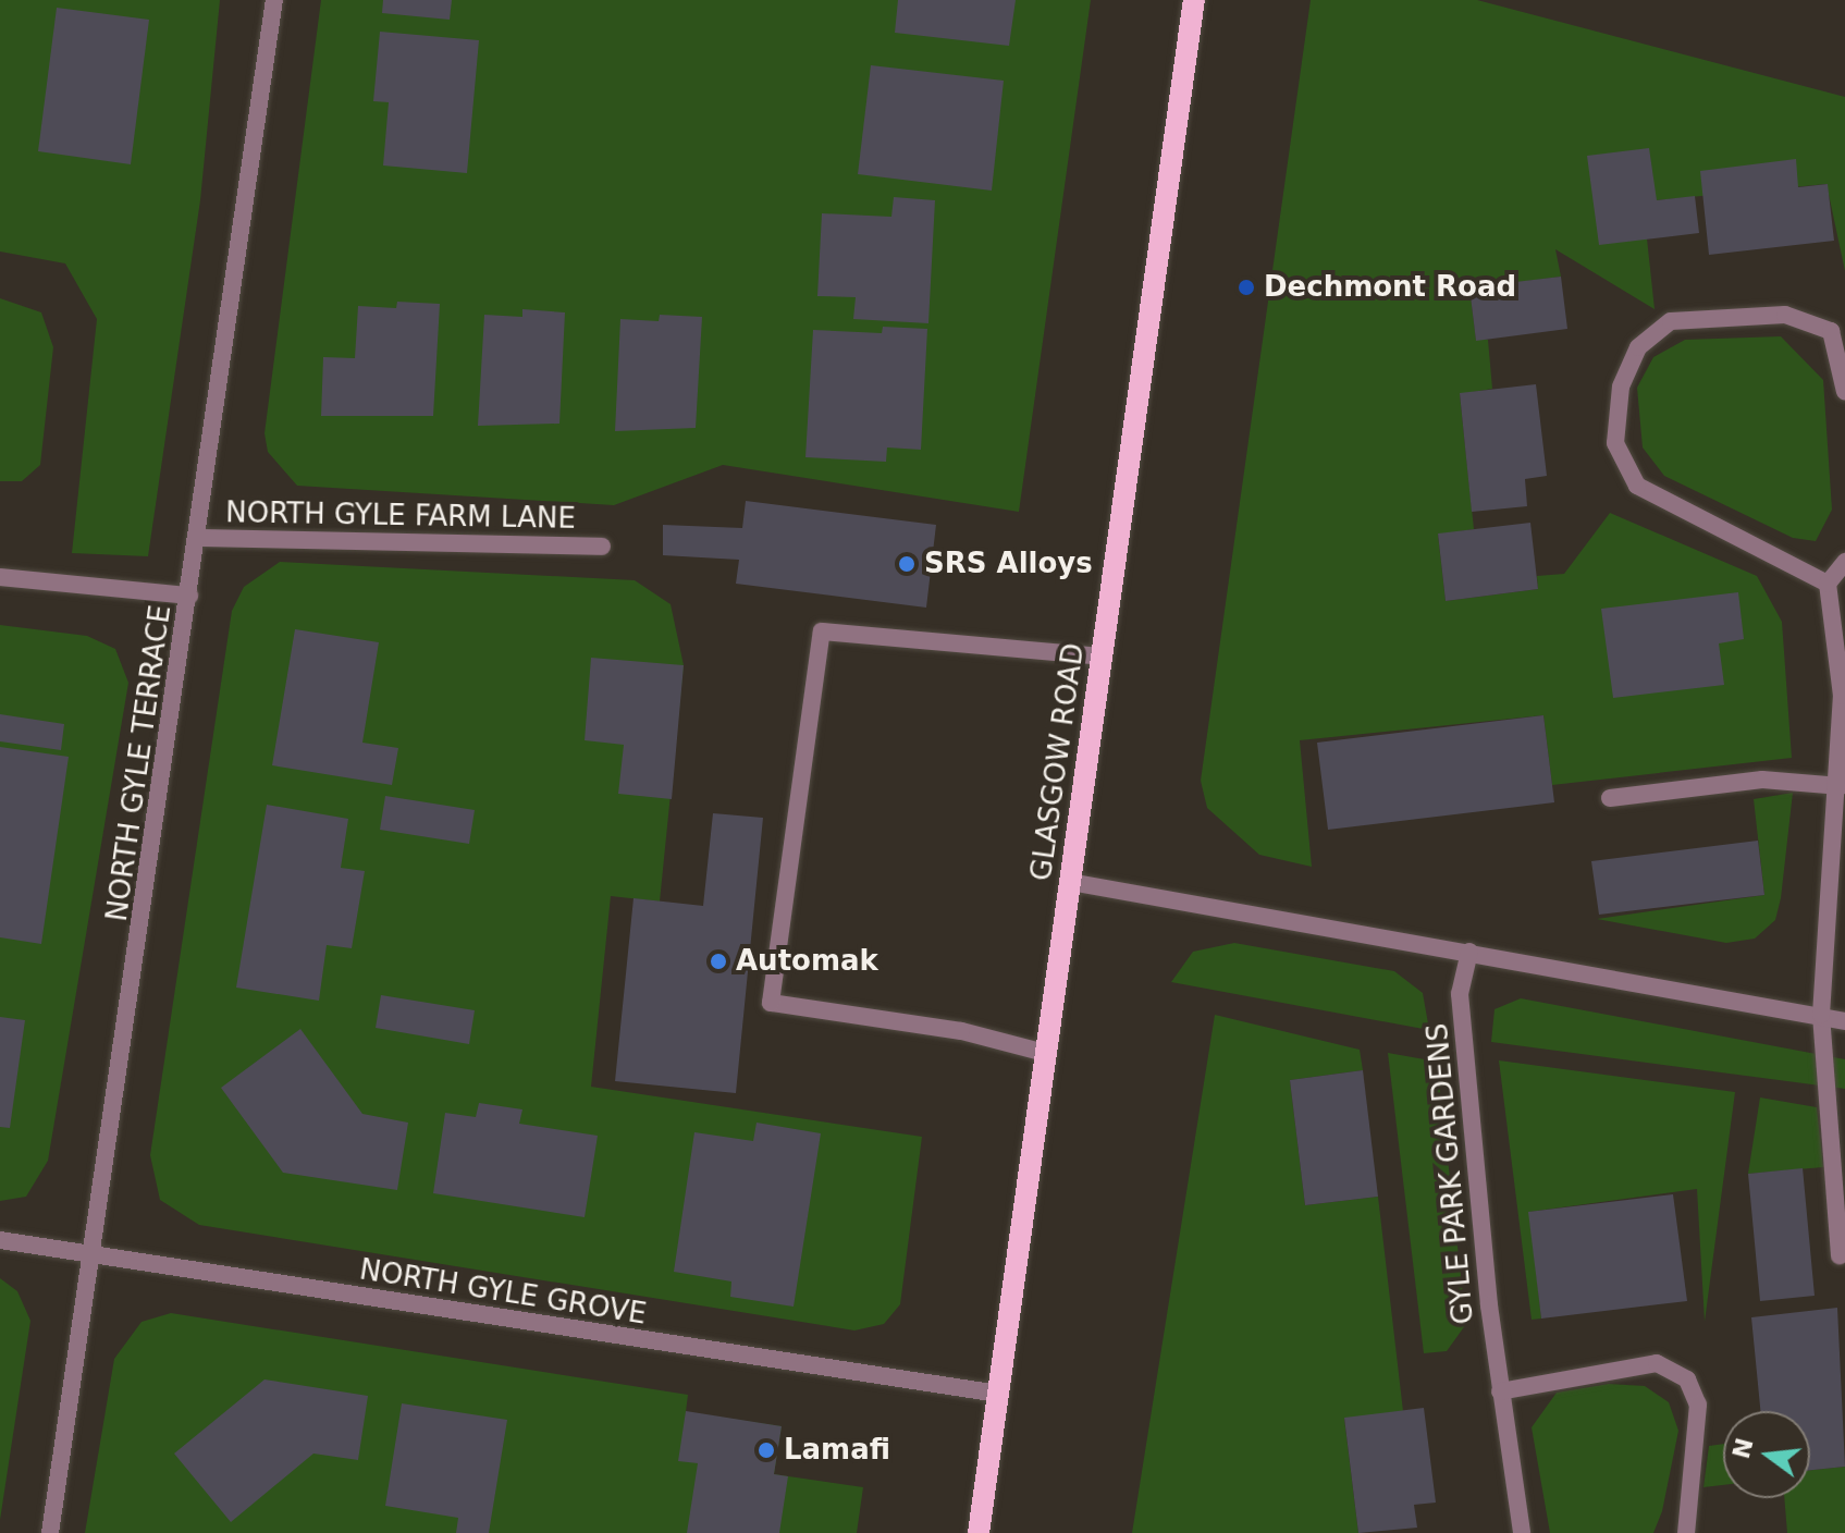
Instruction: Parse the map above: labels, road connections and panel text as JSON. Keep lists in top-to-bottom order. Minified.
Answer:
{"streets":{"main road":["GLASGOW ROAD"],"street":["NORTH GYLE FARM LANE","NORTH GYLE TERRACE","GYLE PARK GARDENS","NORTH GYLE GROVE"]},"crossings":[["NORTH GYLE FARM LANE","NORTH GYLE TERRACE"],["GLASGOW ROAD","NORTH GYLE GROVE"],["NORTH GYLE TERRACE","NORTH GYLE GROVE"]],"places":["Dechmont Road","SRS Alloys","Automak","Lamafi"],"north":"left"}
